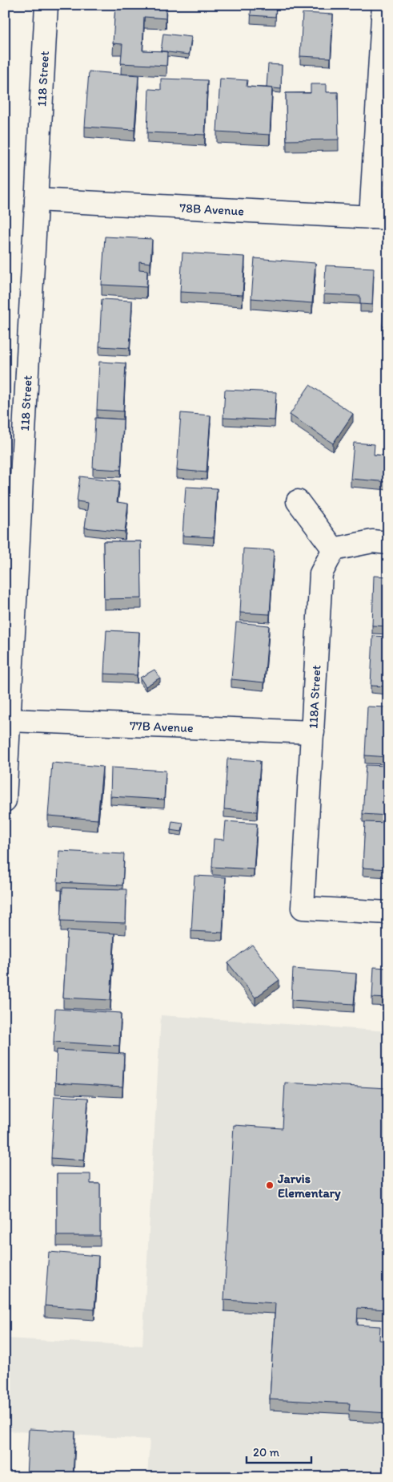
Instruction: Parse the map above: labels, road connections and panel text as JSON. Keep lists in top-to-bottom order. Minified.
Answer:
{"streets":{"street":["118 Street","78B Avenue","118A Street","77B Avenue"]},"crossings":[["118 Street","78B Avenue"],["118 Street","77B Avenue"],["118A Street","77B Avenue"]],"places":["Jarvis Elementary"],"scale_bar":"20 m"}
